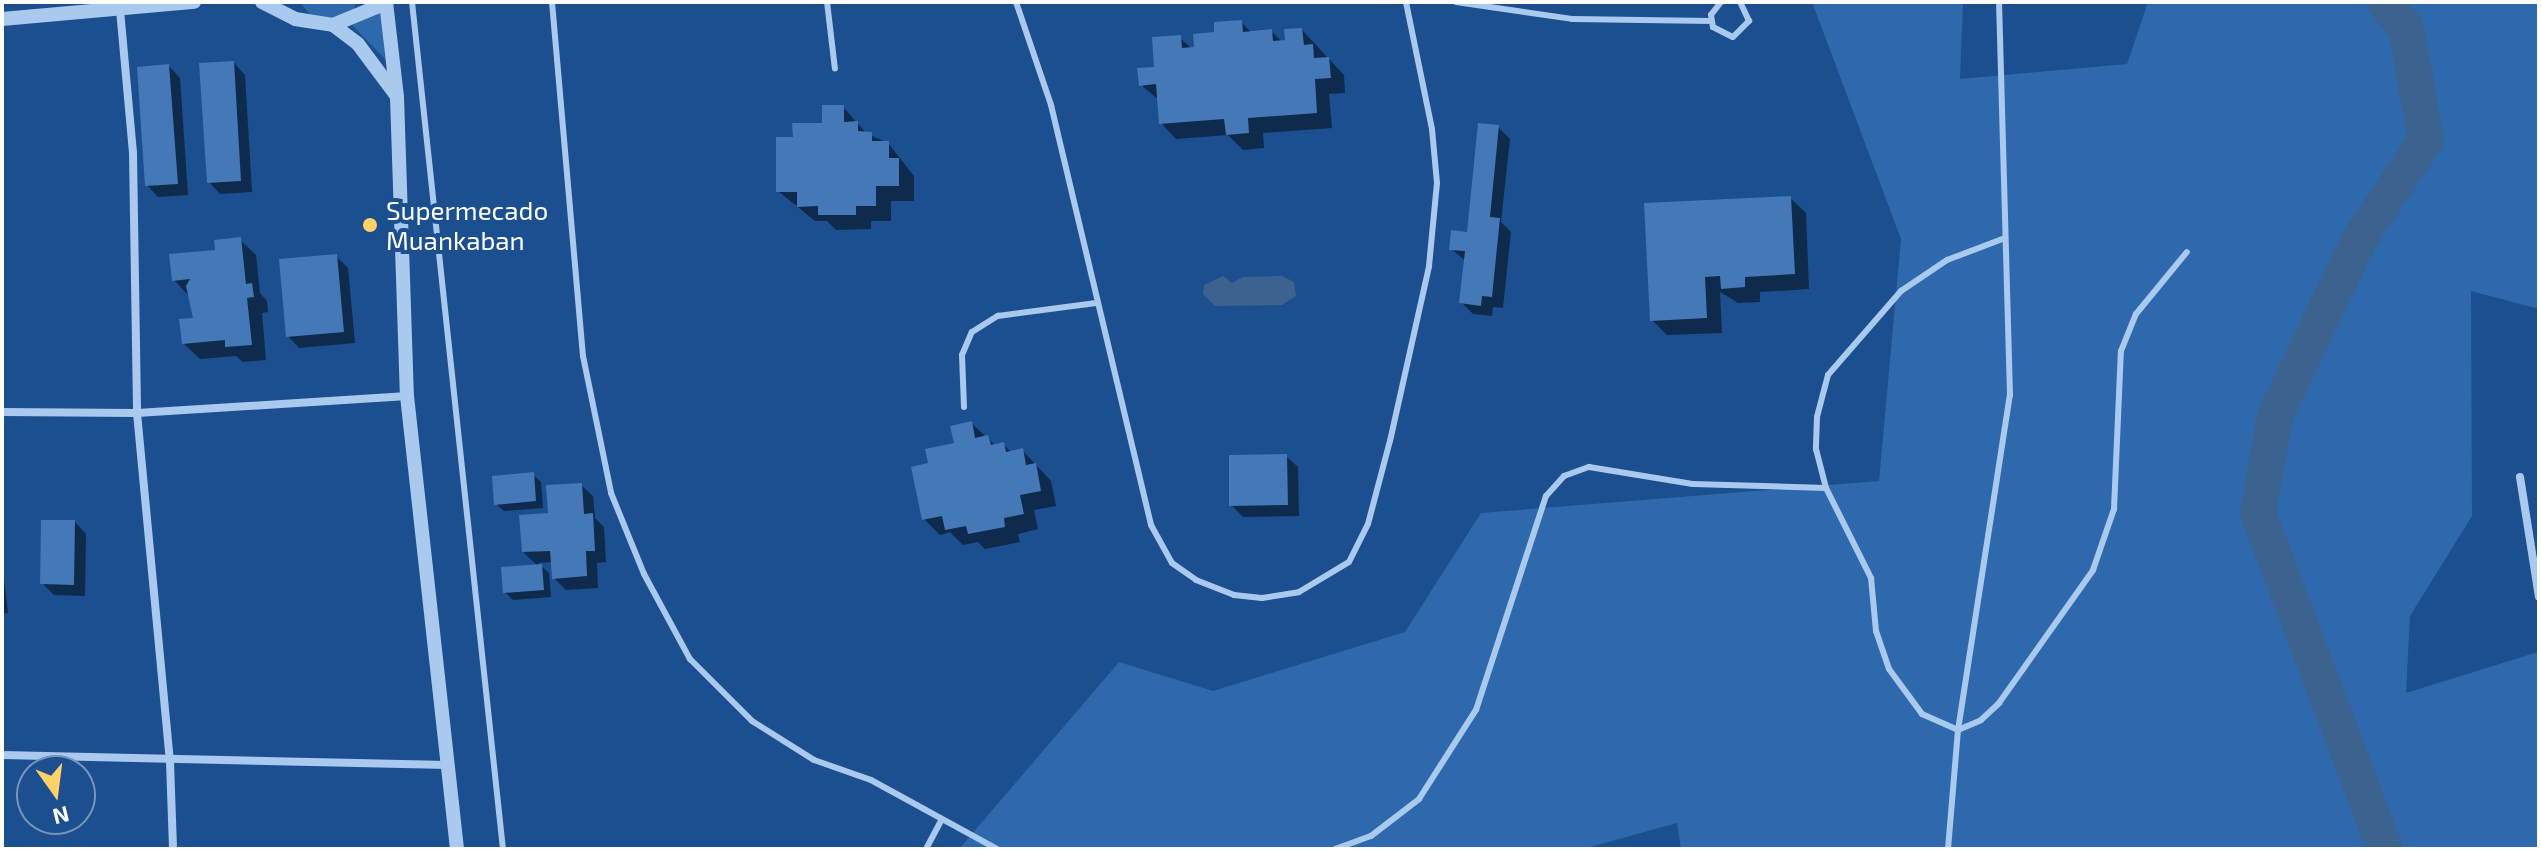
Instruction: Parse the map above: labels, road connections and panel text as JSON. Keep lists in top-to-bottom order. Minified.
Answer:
{"places":["Supermecado Muankaban"],"north":"bottom"}
